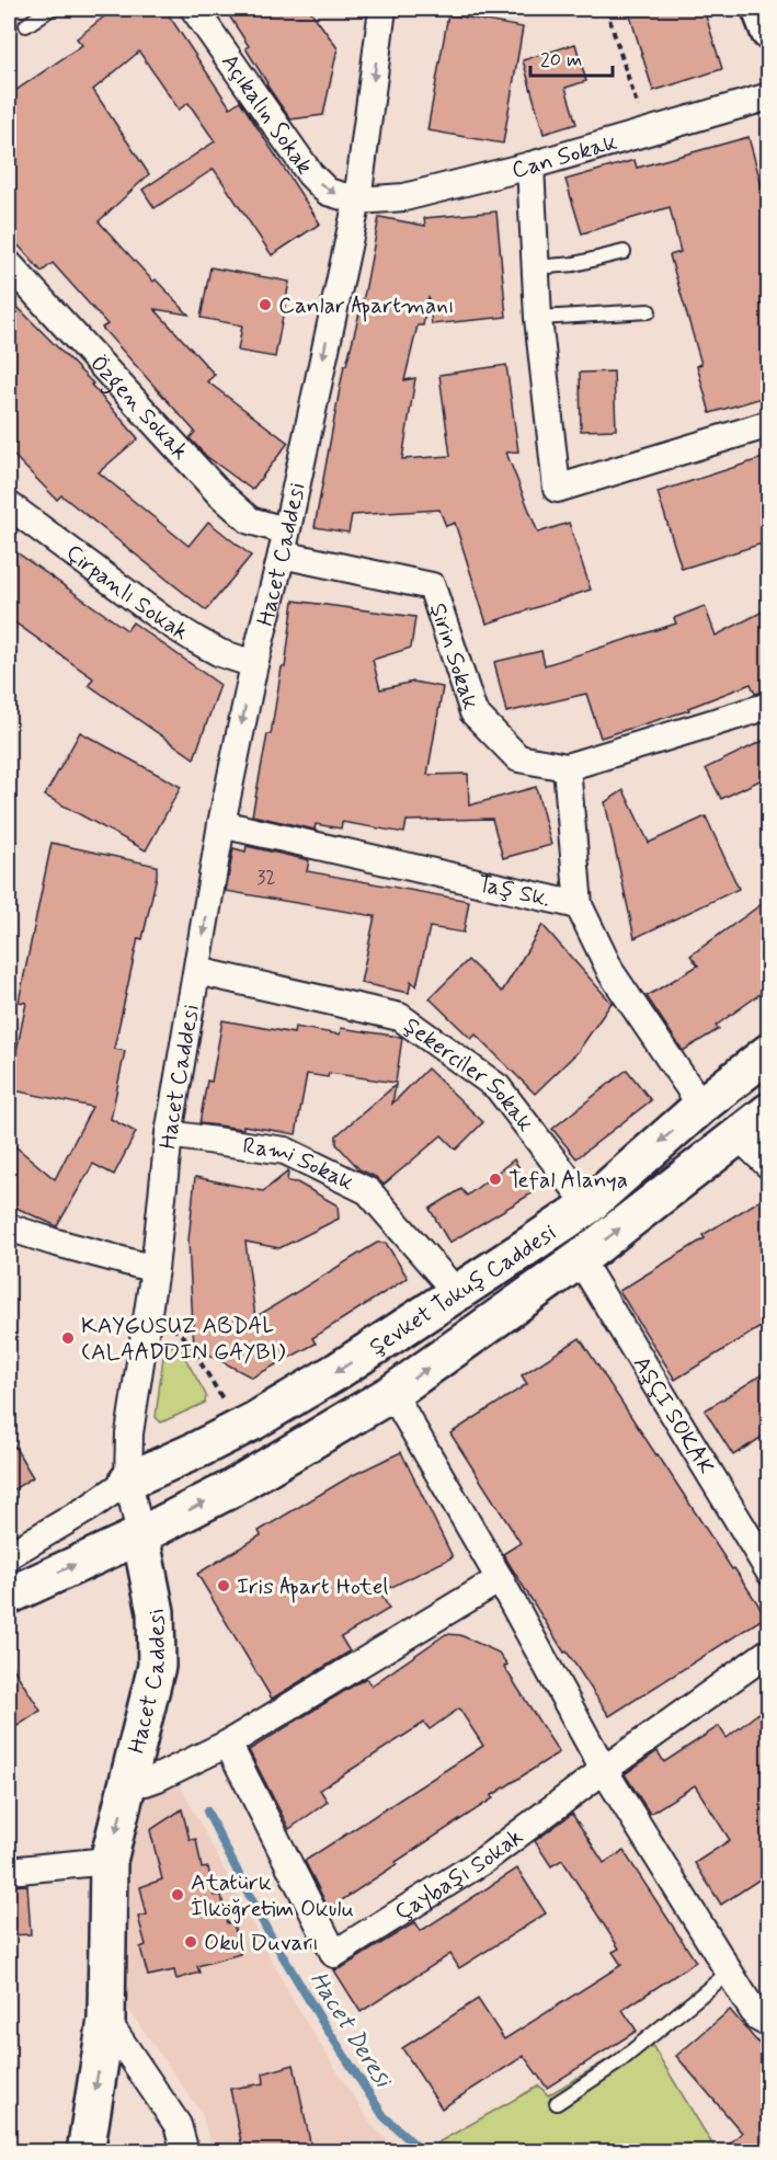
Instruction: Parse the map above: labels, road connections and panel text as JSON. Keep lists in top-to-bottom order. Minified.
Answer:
{"streets":{"main road":["Hacet Caddesi","Şevket Tokuş Caddesi"],"street":["Açıkalın Sokak","Can Sokak","Özgen Sokak","Çirpanlı Sokak","Şirin Sokak","Taş Sk.","Şekerciler Sokak","Rami Sokak","AŞÇI SOKAK","Çaybaşı Sokak"]},"crossings":[["Açıkalın Sokak","Can Sokak"],["Açıkalın Sokak","Hacet Caddesi"],["Can Sokak","Hacet Caddesi"],["Özgen Sokak","Hacet Caddesi"],["Özgen Sokak","Şirin Sokak"],["Hacet Caddesi","Çirpanlı Sokak"],["Hacet Caddesi","Şirin Sokak"],["Hacet Caddesi","Taş Sk."],["Hacet Caddesi","Şekerciler Sokak"],["Hacet Caddesi","Rami Sokak"],["Hacet Caddesi","Şevket Tokuş Caddesi"],["Taş Sk.","Şevket Tokuş Caddesi"],["Şekerciler Sokak","Şevket Tokuş Caddesi"],["Rami Sokak","Şevket Tokuş Caddesi"],["Şevket Tokuş Caddesi","AŞÇI SOKAK"]],"one_way":["Açıkalın Sokak","Hacet Caddesi"],"water":["Hacet Deresi"],"places":["Canlar Apartmanı","Tefal Alanya","KAYGUSUZ ABDAL (ALAADDIN GAYBI)","Iris Apart Hotel","Atatürk İlköğretim Okulu","Okul Duvarı"],"house_numbers":["32"],"scale_bar":"20 m"}
